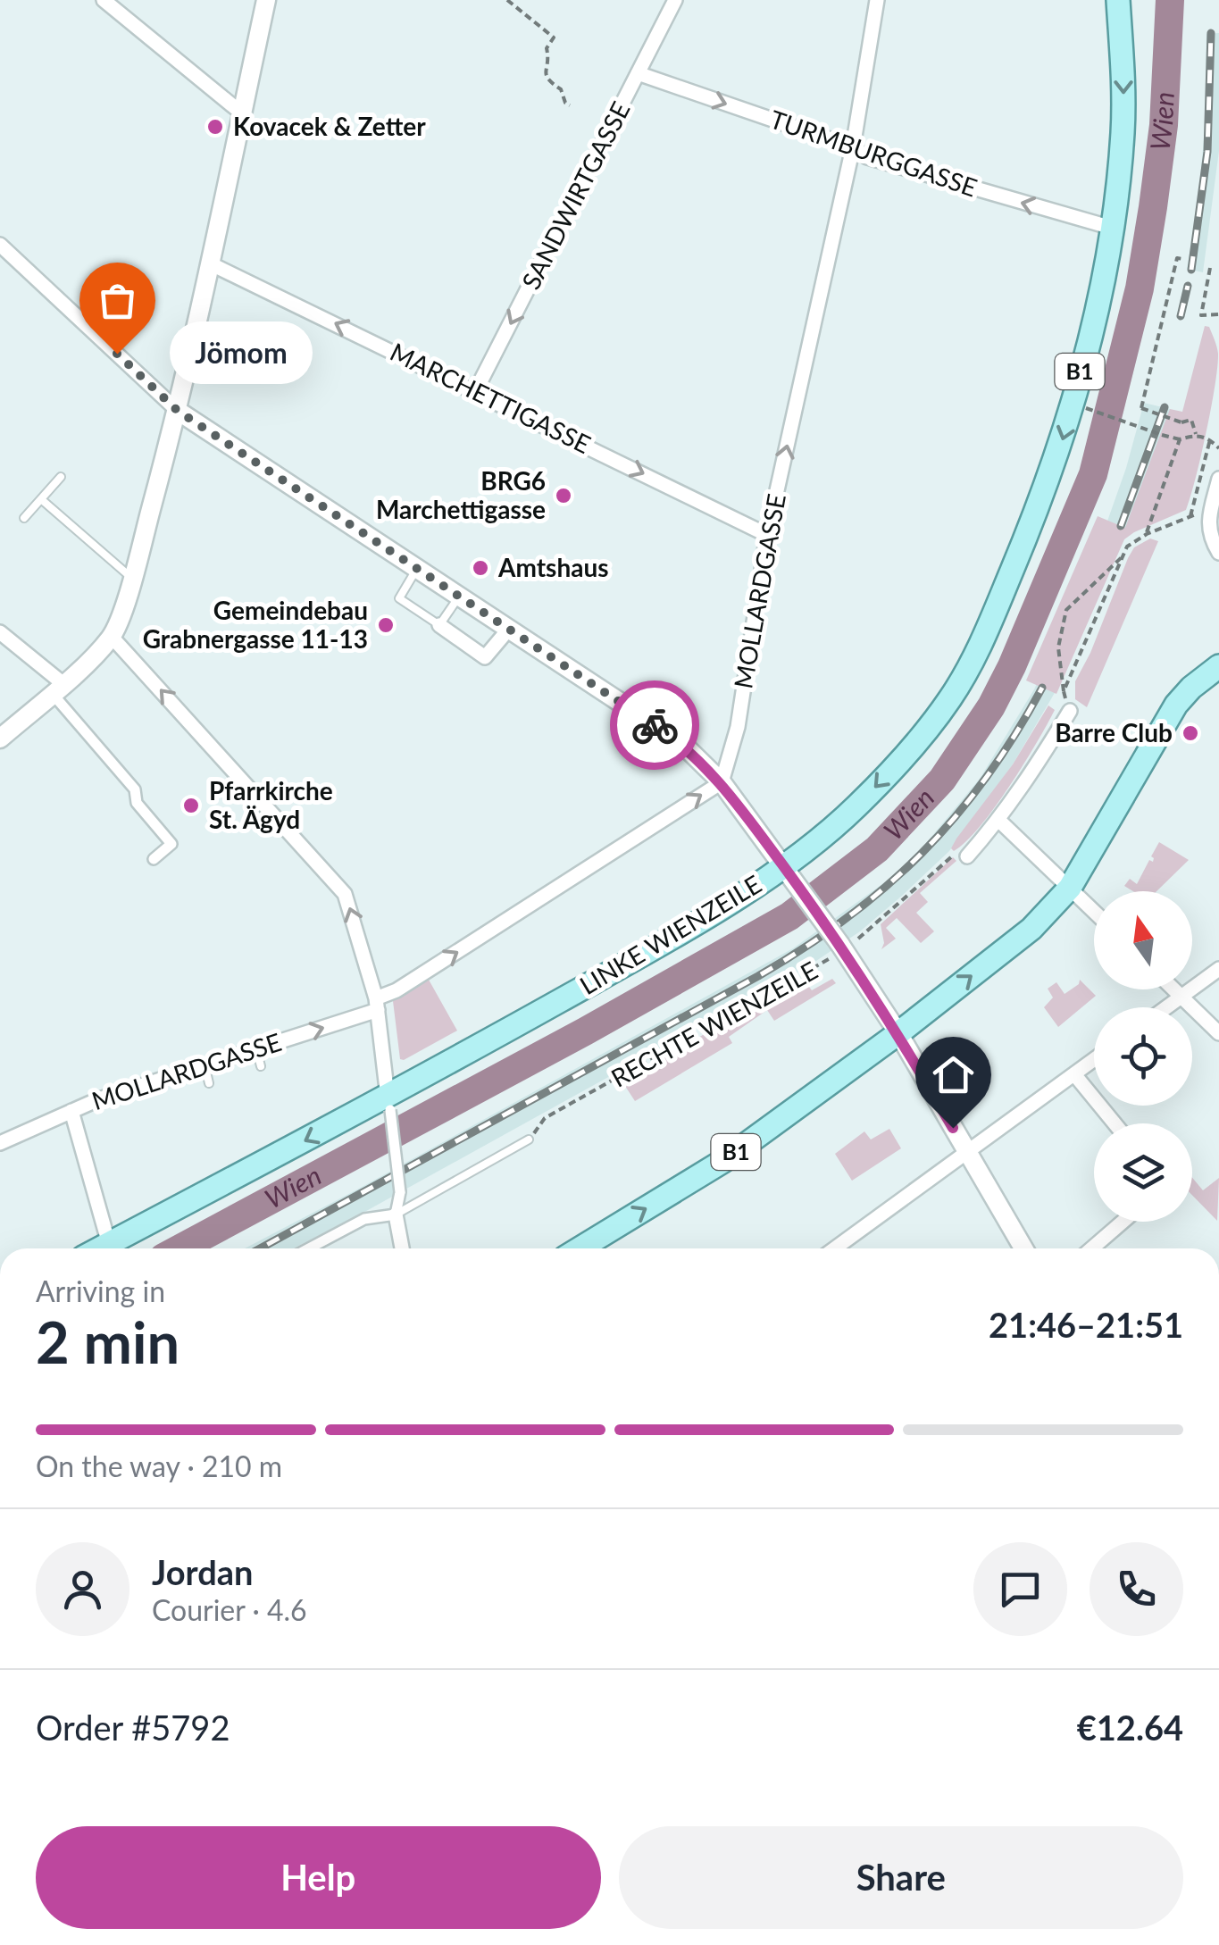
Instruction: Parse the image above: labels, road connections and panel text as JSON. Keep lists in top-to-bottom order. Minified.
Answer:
{"streets":{"main road":["B1","LINKE WIENZEILE"],"street":["TURMBURGGASSE","SANDWIRTGASSE","MARCHETTIGASSE","MOLLARDGASSE"],"path":["RECHTE WIENZEILE"]},"crossings":[["TURMBURGGASSE","SANDWIRTGASSE"],["TURMBURGGASSE","MOLLARDGASSE"],["TURMBURGGASSE","LINKE WIENZEILE"],["SANDWIRTGASSE","MARCHETTIGASSE"],["MARCHETTIGASSE","MOLLARDGASSE"]],"one_way":["SANDWIRTGASSE","MOLLARDGASSE","LINKE WIENZEILE"],"water":["Wien"],"places":["Kovacek & Zetter","Jömom","BRG6 Marchettigasse","Amtshaus","Gemeindebau Grabnergasse 11-13","Barre Club","Pfarrkirche St. Ägyd"],"north":"top","page":{"bubble":"Jömom","heading":["2 min","Arriving in","21:46–21:51"],"panel":["Jordan","Courier · 4.6","Order #5792","€12.64"],"bar":"On the way · 210 m","buttons":["Help","Share"]}}
